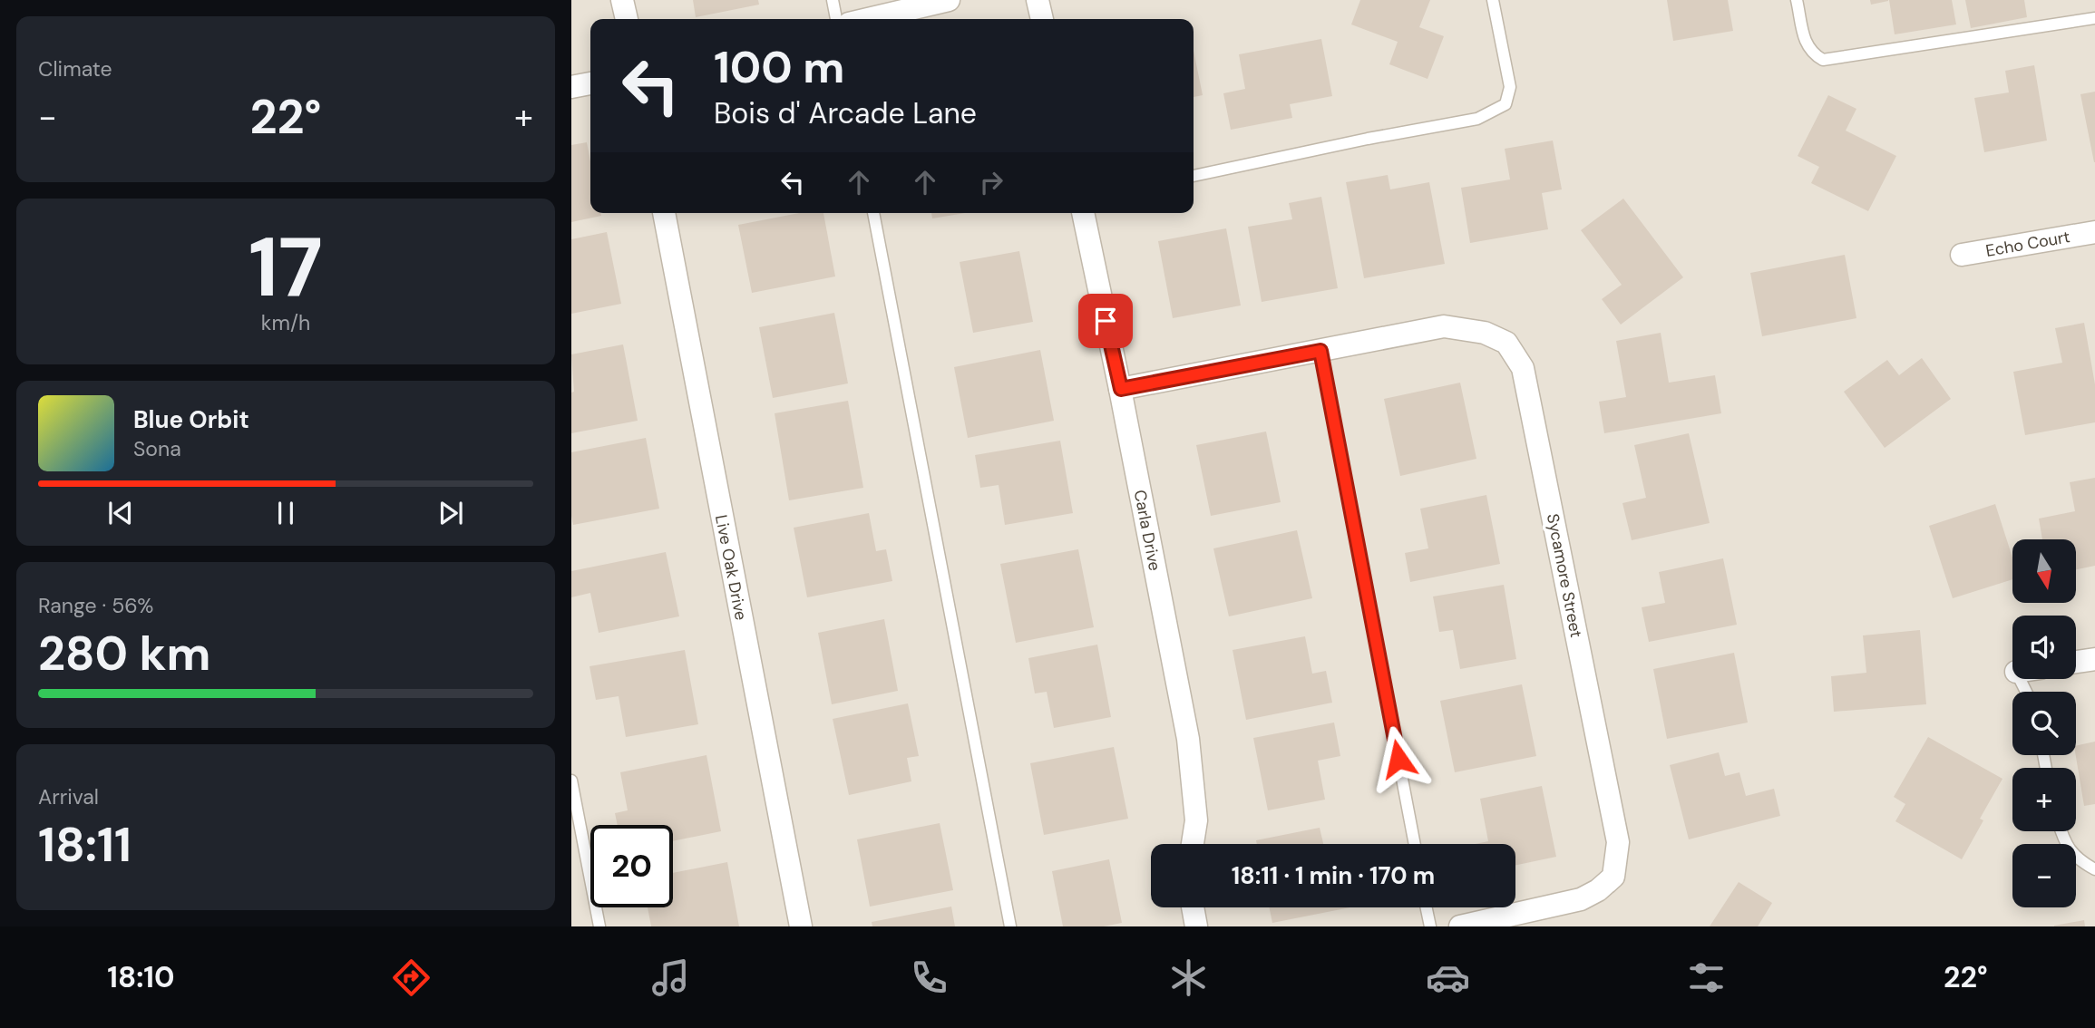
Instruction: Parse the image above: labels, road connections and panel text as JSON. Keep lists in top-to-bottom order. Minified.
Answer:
{"streets":{"street":["Echo Court","Carla Drive","Live Oak Drive","Sycamore Street"]},"north":"bottom","page":{"tile":["Climate",["17","km/h"],["Range · 56%","280 km"],["Arrival","18:11"]],"turn":["100 m","Bois d' Arcade Lane"],"heat":["−","22°","+"],"song":["Blue Orbit","Sona"],"map_buttons":["+","−"],"limit":"20","trip":"18:11 · 1 min · 170 m","tabs":["18:10","22°"]}}
